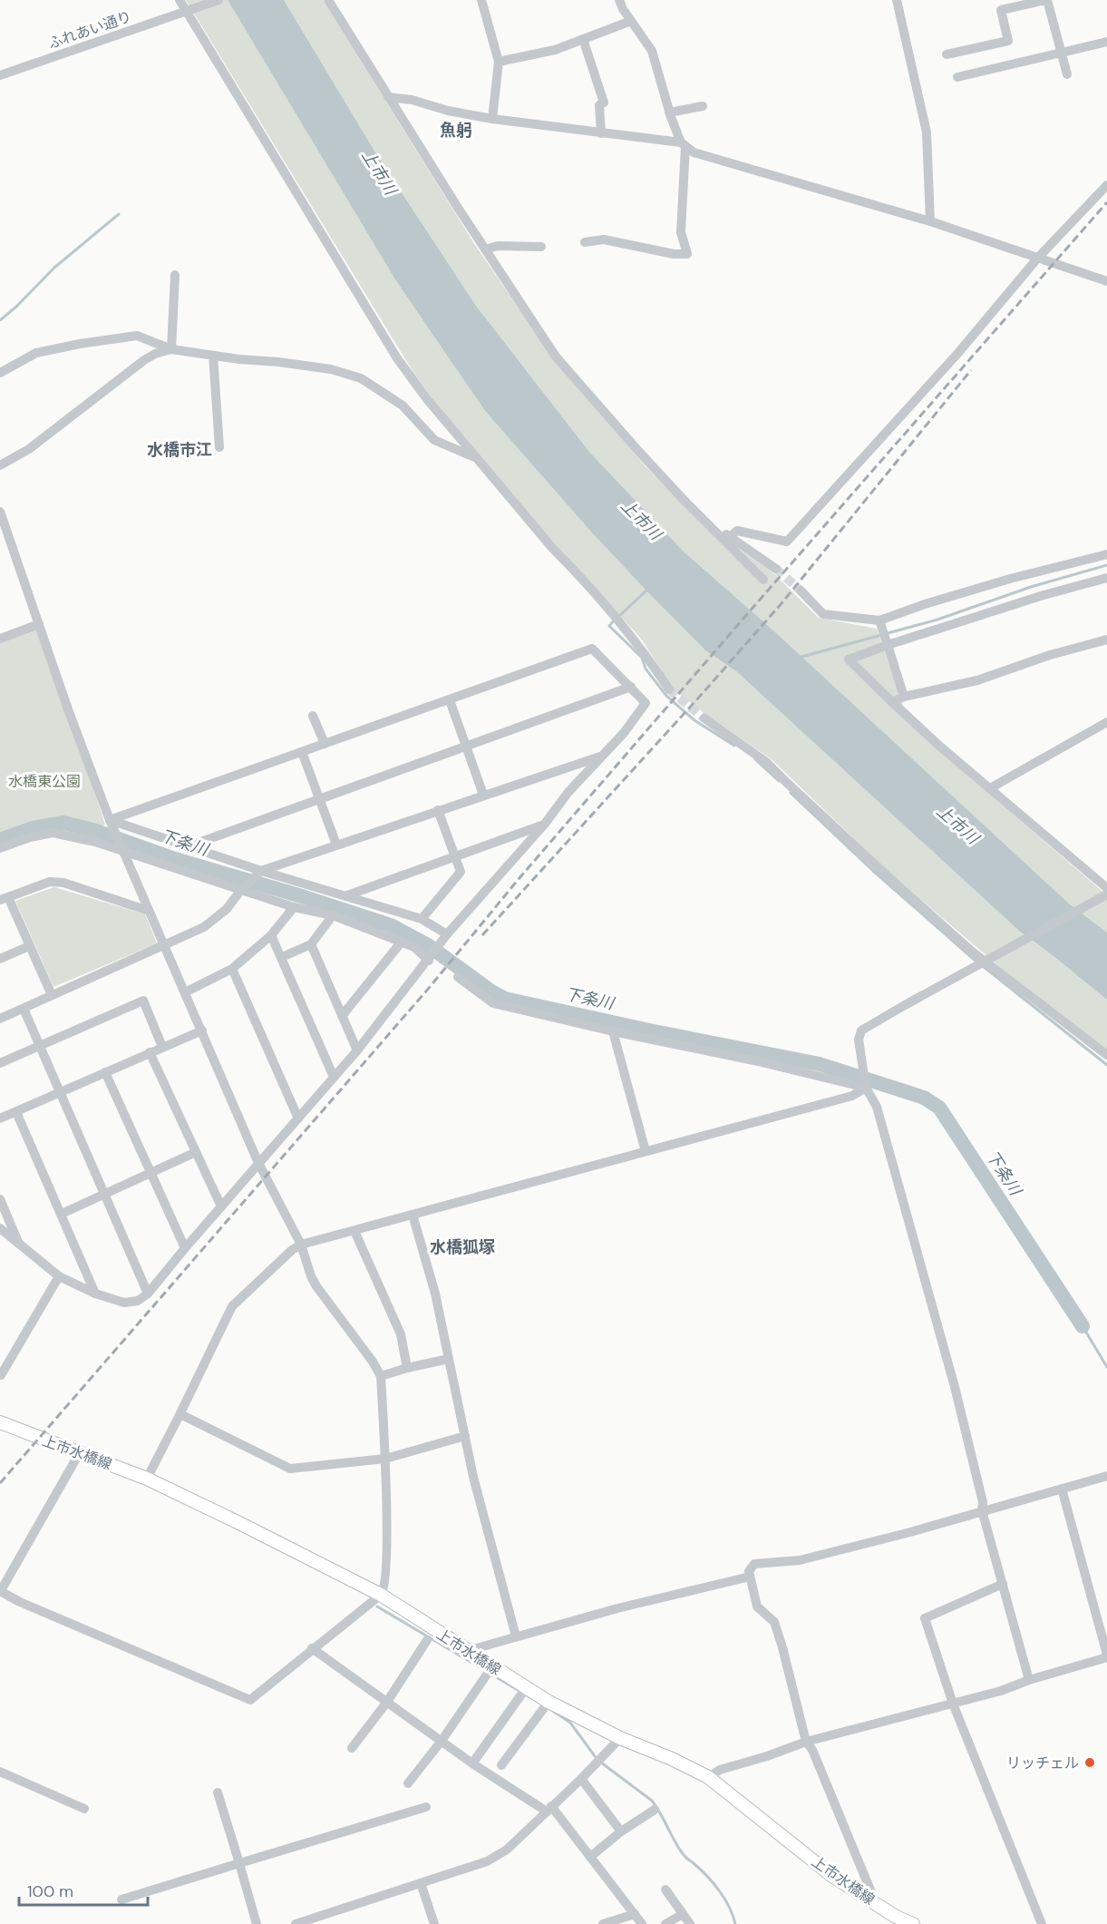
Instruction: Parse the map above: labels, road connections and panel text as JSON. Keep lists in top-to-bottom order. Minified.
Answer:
{"streets":{"main road":["上市水橋線"],"street":["ふれあい通り"]},"districts":["魚躬","水橋市江","水橋狐塚"],"water":["上市川","下条川"],"parks":["水橋東公園"],"places":["リッチェル"],"scale_bar":"100 m"}
